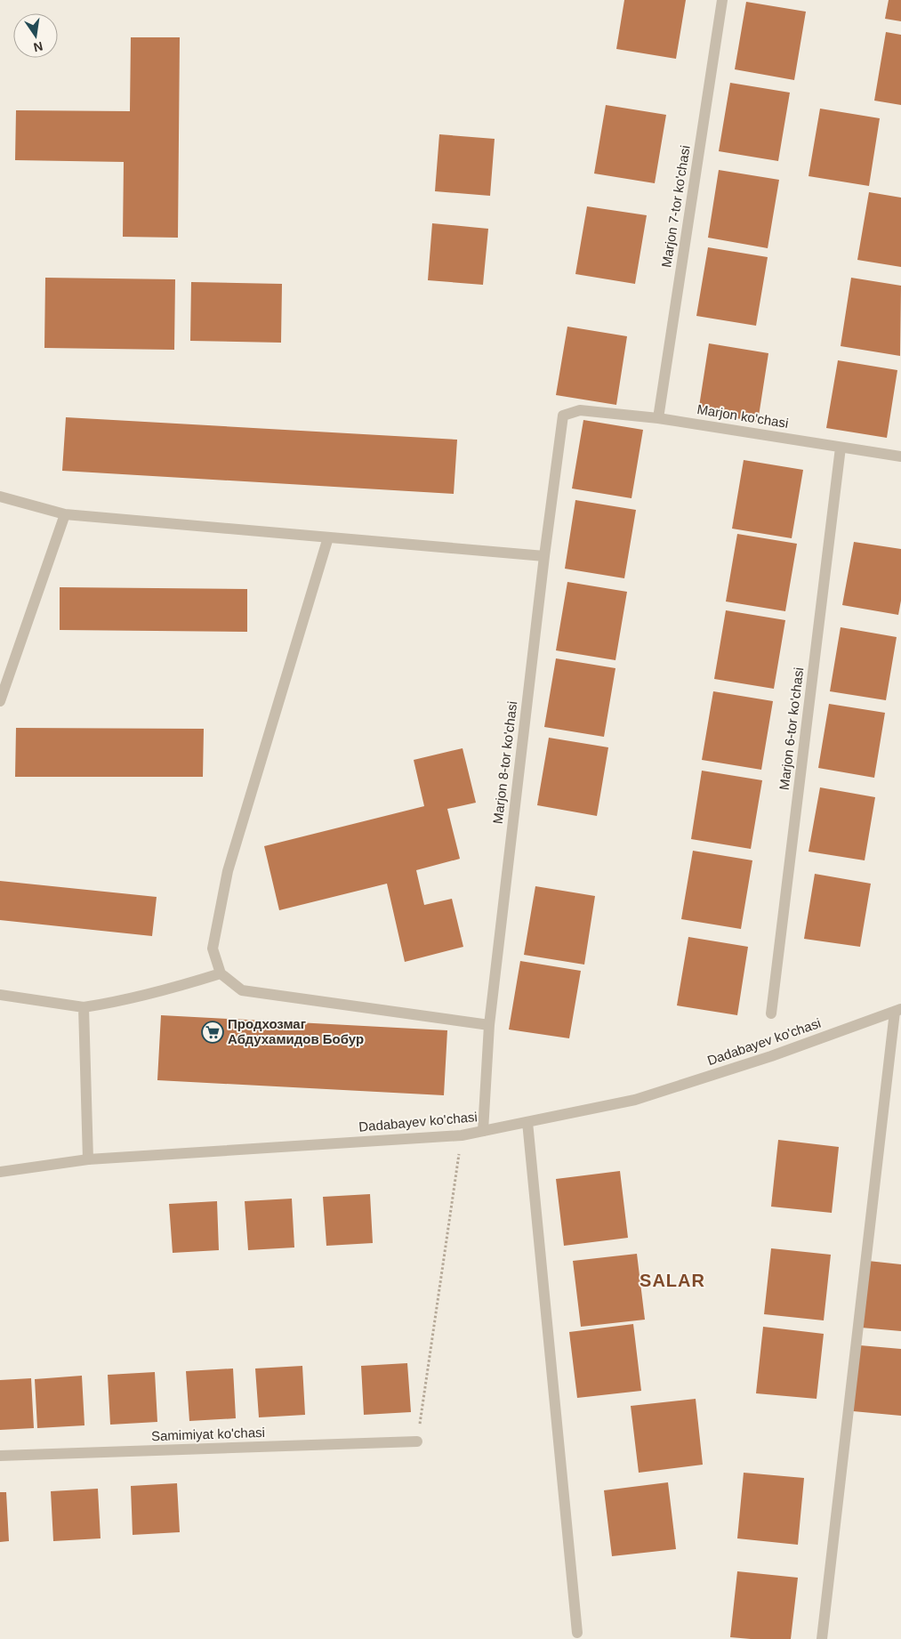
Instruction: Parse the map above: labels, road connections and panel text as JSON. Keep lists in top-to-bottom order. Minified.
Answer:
{"streets":{"street":["Marjon 7-tor ko'chasi","Marjon ko'chasi","Marjon 6-tor ko'chasi","Marjon 8-tor ko'chasi","Dadabayev ko'chasi","Samimiyat ko'chasi"]},"crossings":[["Marjon 7-tor ko'chasi","Marjon ko'chasi"],["Marjon ko'chasi","Marjon 6-tor ko'chasi"],["Marjon ko'chasi","Marjon 8-tor ko'chasi"],["Marjon 8-tor ko'chasi","Dadabayev ko'chasi"]],"districts":["SALAR"],"places":{"supermarket":["Продхозмаг Абдухамидов Бобур"]},"north":"bottom"}
